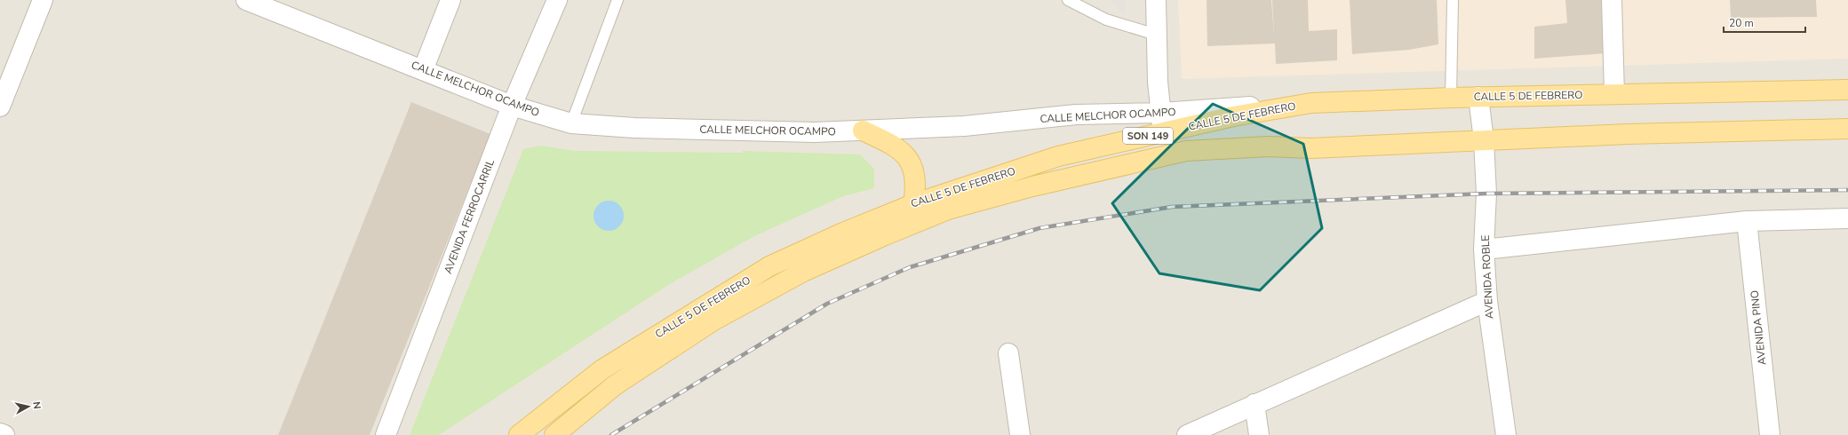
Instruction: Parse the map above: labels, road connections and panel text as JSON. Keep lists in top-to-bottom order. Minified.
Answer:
{"streets":{"main road":["CALLE 5 DE FEBRERO","SON 149"],"street":["CALLE MELCHOR OCAMPO","AVENIDA FERROCARRIL","AVENIDA ROBLE","AVENIDA PINO"]},"crossings":[["CALLE MELCHOR OCAMPO","CALLE 5 DE FEBRERO"],["CALLE MELCHOR OCAMPO","AVENIDA FERROCARRIL"],["CALLE 5 DE FEBRERO","AVENIDA ROBLE"]],"scale_bar":"20 m","north":"right"}
